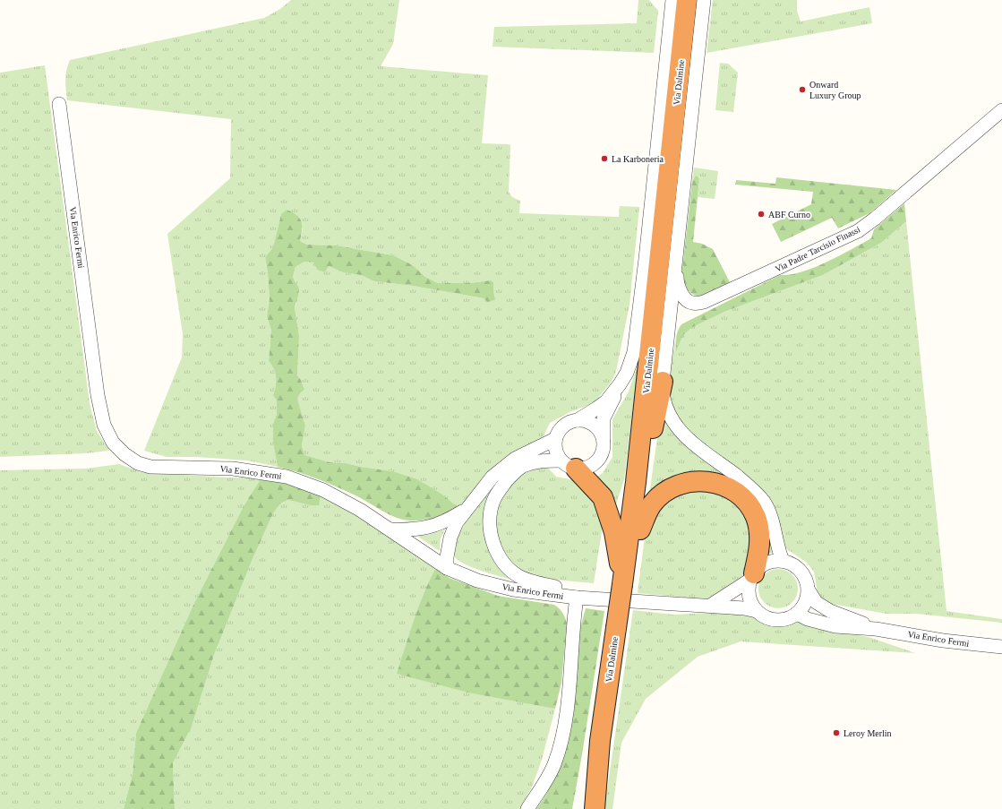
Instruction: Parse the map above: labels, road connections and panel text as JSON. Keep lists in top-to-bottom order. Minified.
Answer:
{"streets":{"highway":["Via Dalmine"],"street":["Via Enrico Fermi","Via Padre Tarcisio Finassi"]},"places":["Onward Luxury Group","La Karboneria","ABF Curno","Leroy Merlin"]}
